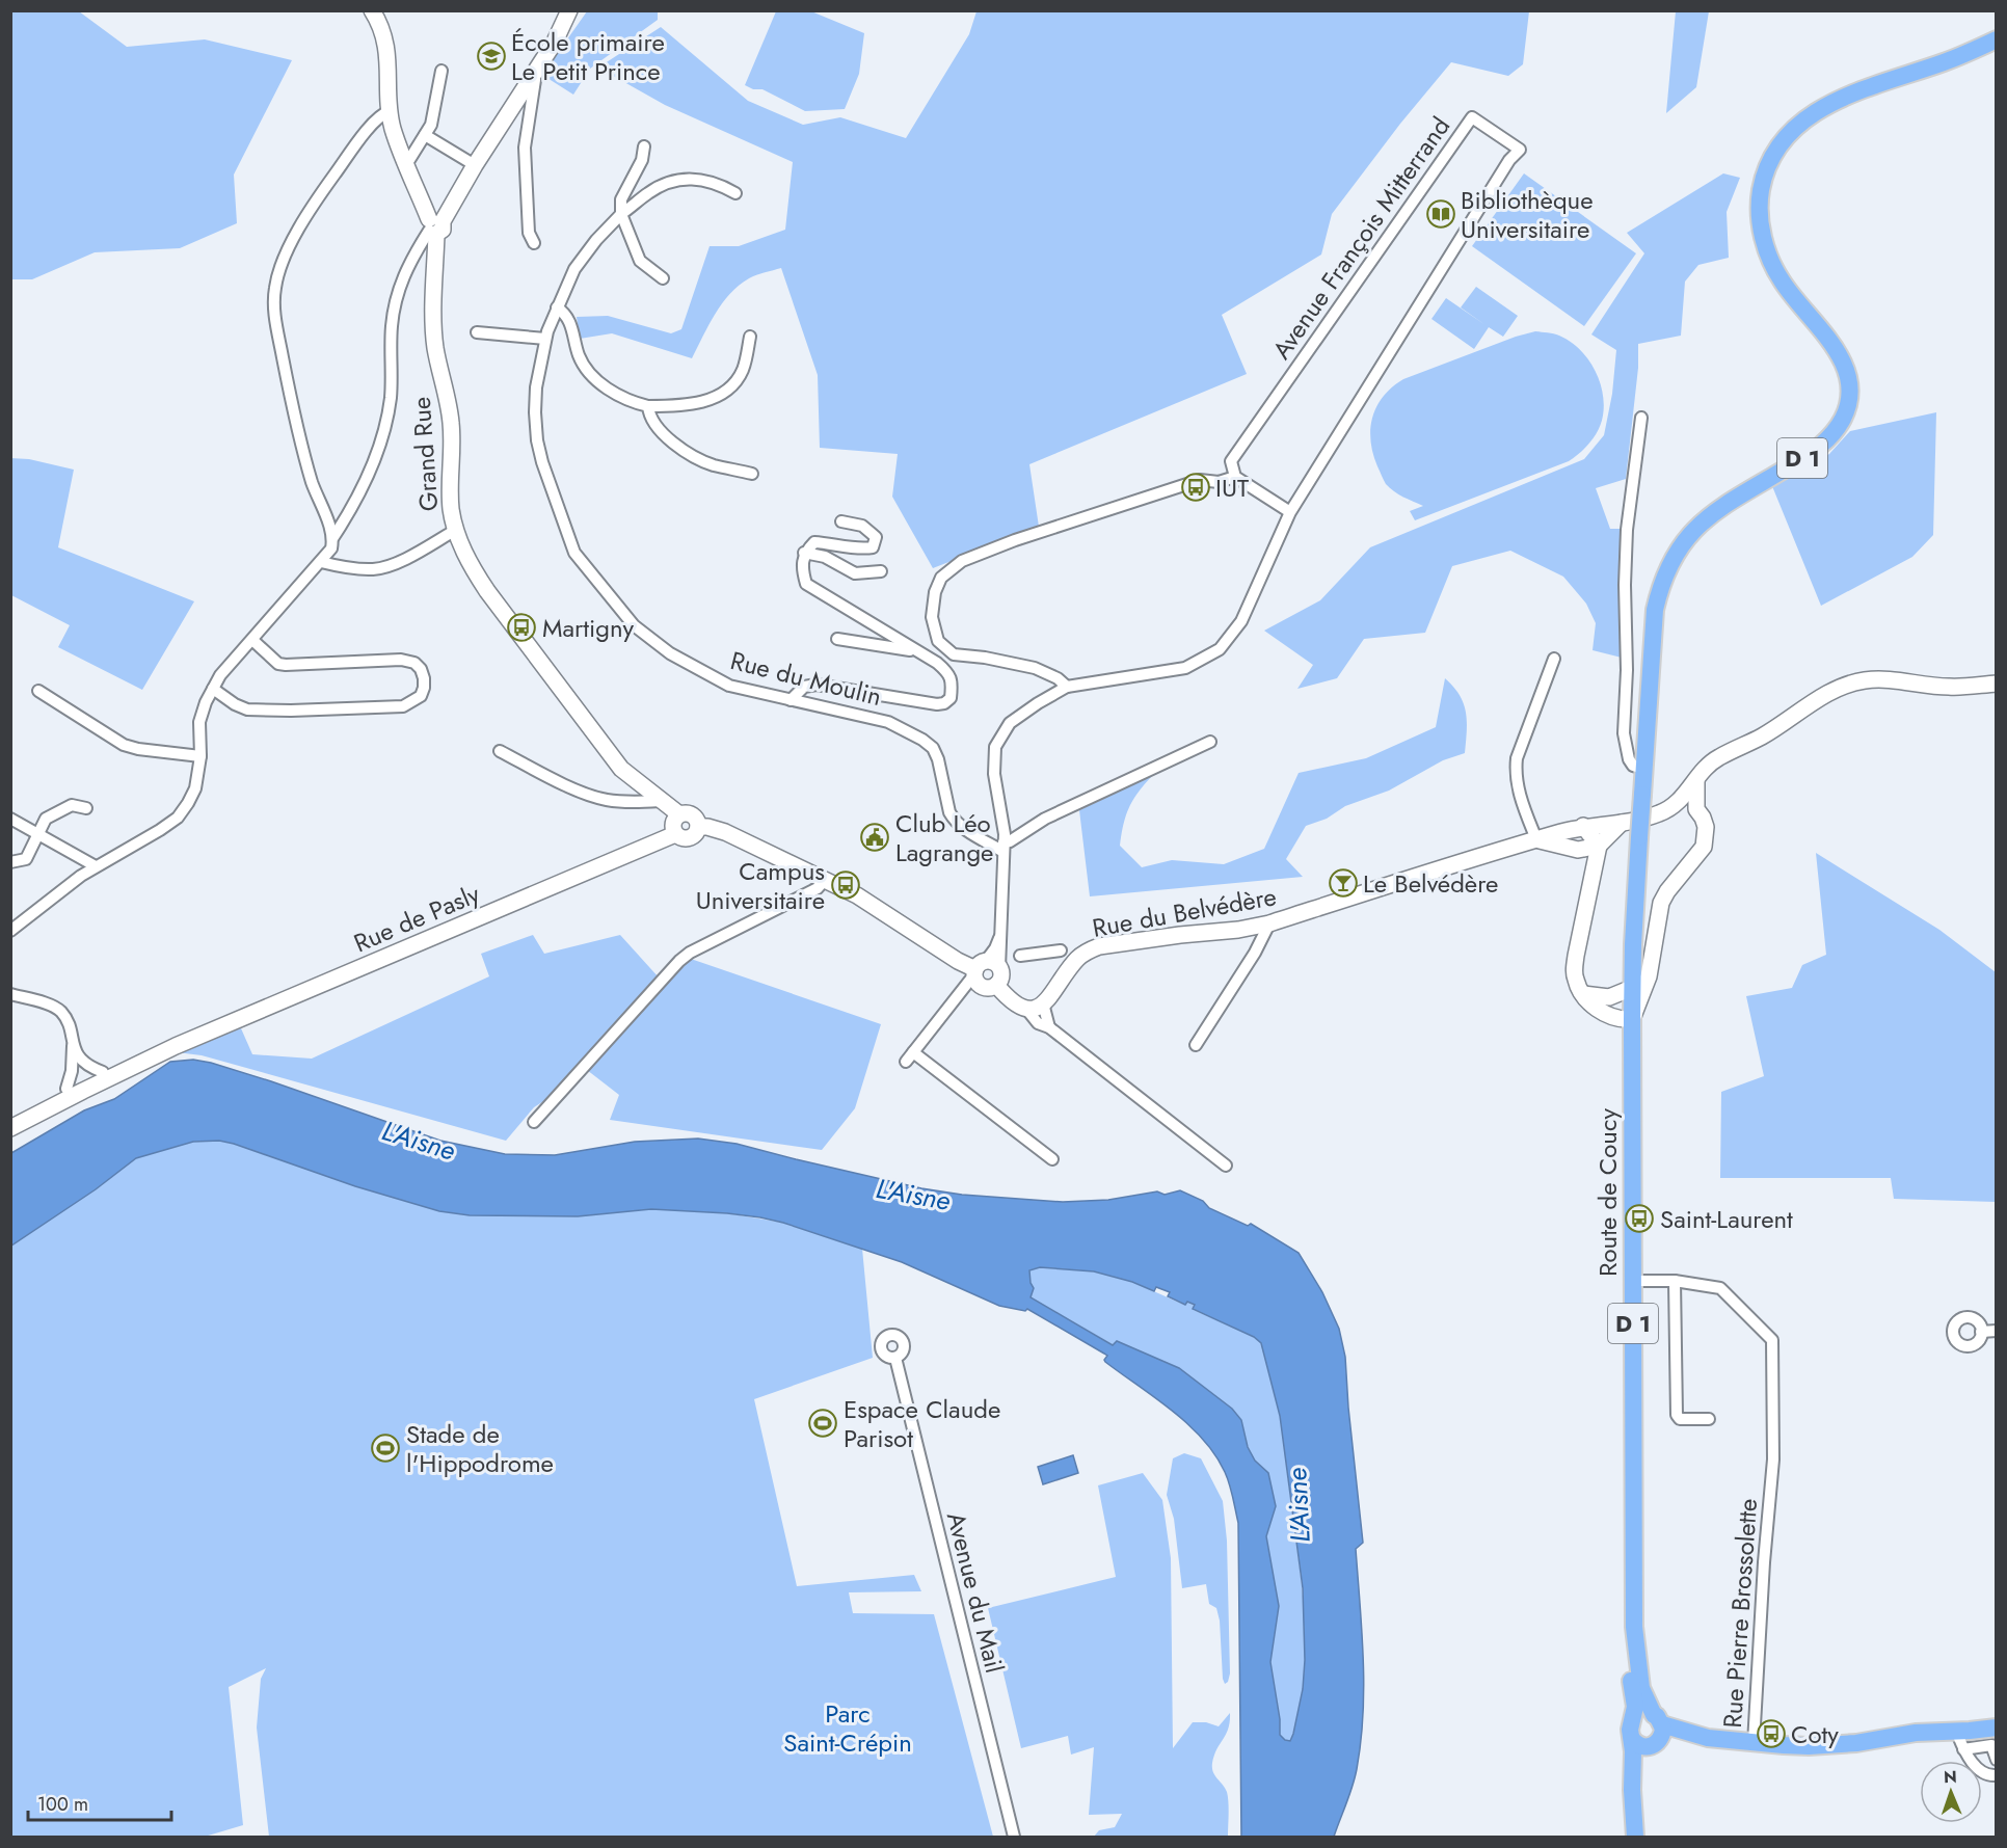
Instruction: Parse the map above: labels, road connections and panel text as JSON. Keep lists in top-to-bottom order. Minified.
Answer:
{"streets":{"main road":["Grand Rue","D 1","Rue du Belvédère","Rue de Pasly","Route de Coucy"],"street":["Avenue François Mitterrand","Rue du Moulin","Avenue du Mail","Rue Pierre Brossolette"]},"crossings":[["Avenue François Mitterrand","Rue du Moulin"],["Grand Rue","Rue de Pasly"],["D 1","Route de Coucy"]],"water":["L'Aisne"],"parks":["Parc Saint-Crépin"],"places":{"school or university":["École primaire Le Petit Prince"],"library":["Bibliothèque Universitaire"],"bus stop":["IUT","Martigny","Campus Universitaire","Saint-Laurent","Coty"],"public building":["Club Léo Lagrange"],"bar":["Le Belvédère"],"sports":["Espace Claude Parisot","Stade de l'Hippodrome"]},"scale_bar":"100 m","north":"top"}
